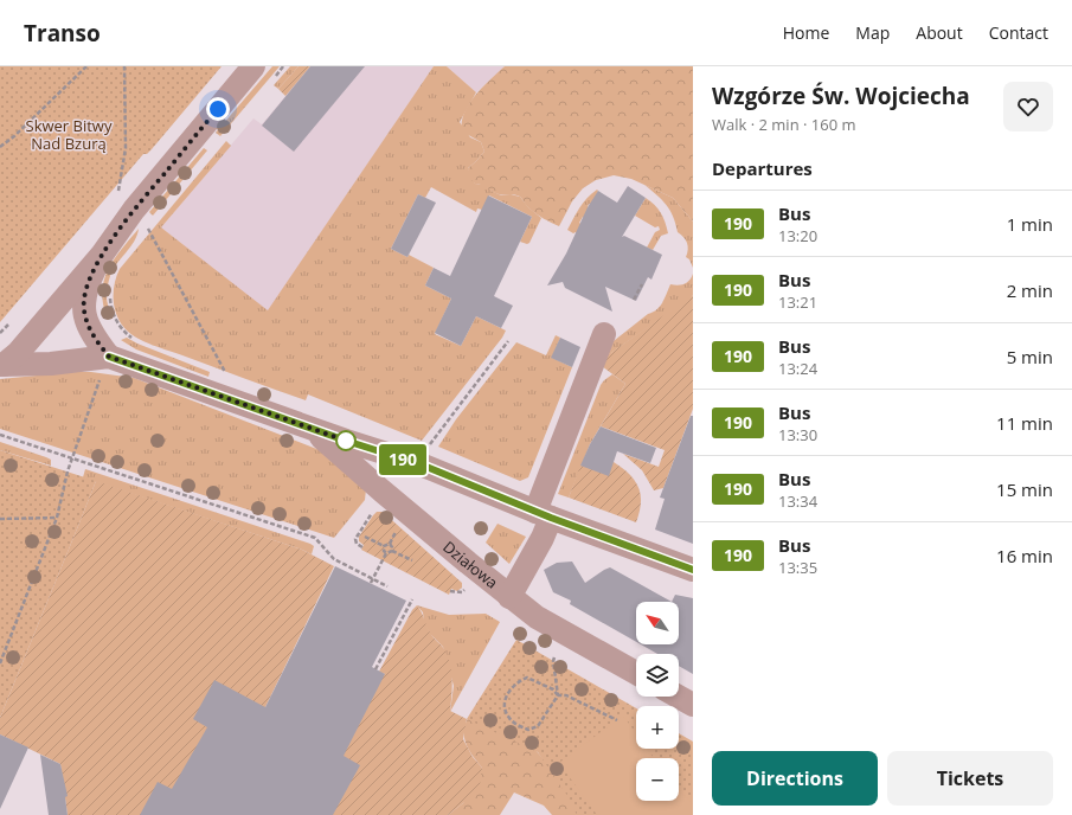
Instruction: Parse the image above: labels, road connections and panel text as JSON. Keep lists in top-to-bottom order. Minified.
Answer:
{"streets":{"street":["Działowa"]},"parks":["Skwer Bitwy Nad Bzurą"],"lines":["bus line 190"],"north":"top left","page":{"header":"Transo","nav":["Home","Map","About","Contact"],"on_map":"190","heading":[["Wzgórze Św. Wojciecha","Walk · 2 min · 160 m"],"Departures"],"list":[{"mark":"190","name":"Bus","note":"13:20","value":"1 min"},{"mark":"190","name":"Bus","note":"13:21","value":"2 min"},{"mark":"190","name":"Bus","note":"13:24","value":"5 min"},{"mark":"190","name":"Bus","note":"13:30","value":"11 min"},{"mark":"190","name":"Bus","note":"13:34","value":"15 min"},{"mark":"190","name":"Bus","note":"13:35","value":"16 min"}],"map_buttons":["+","−"],"buttons":["Directions","Tickets"]}}
